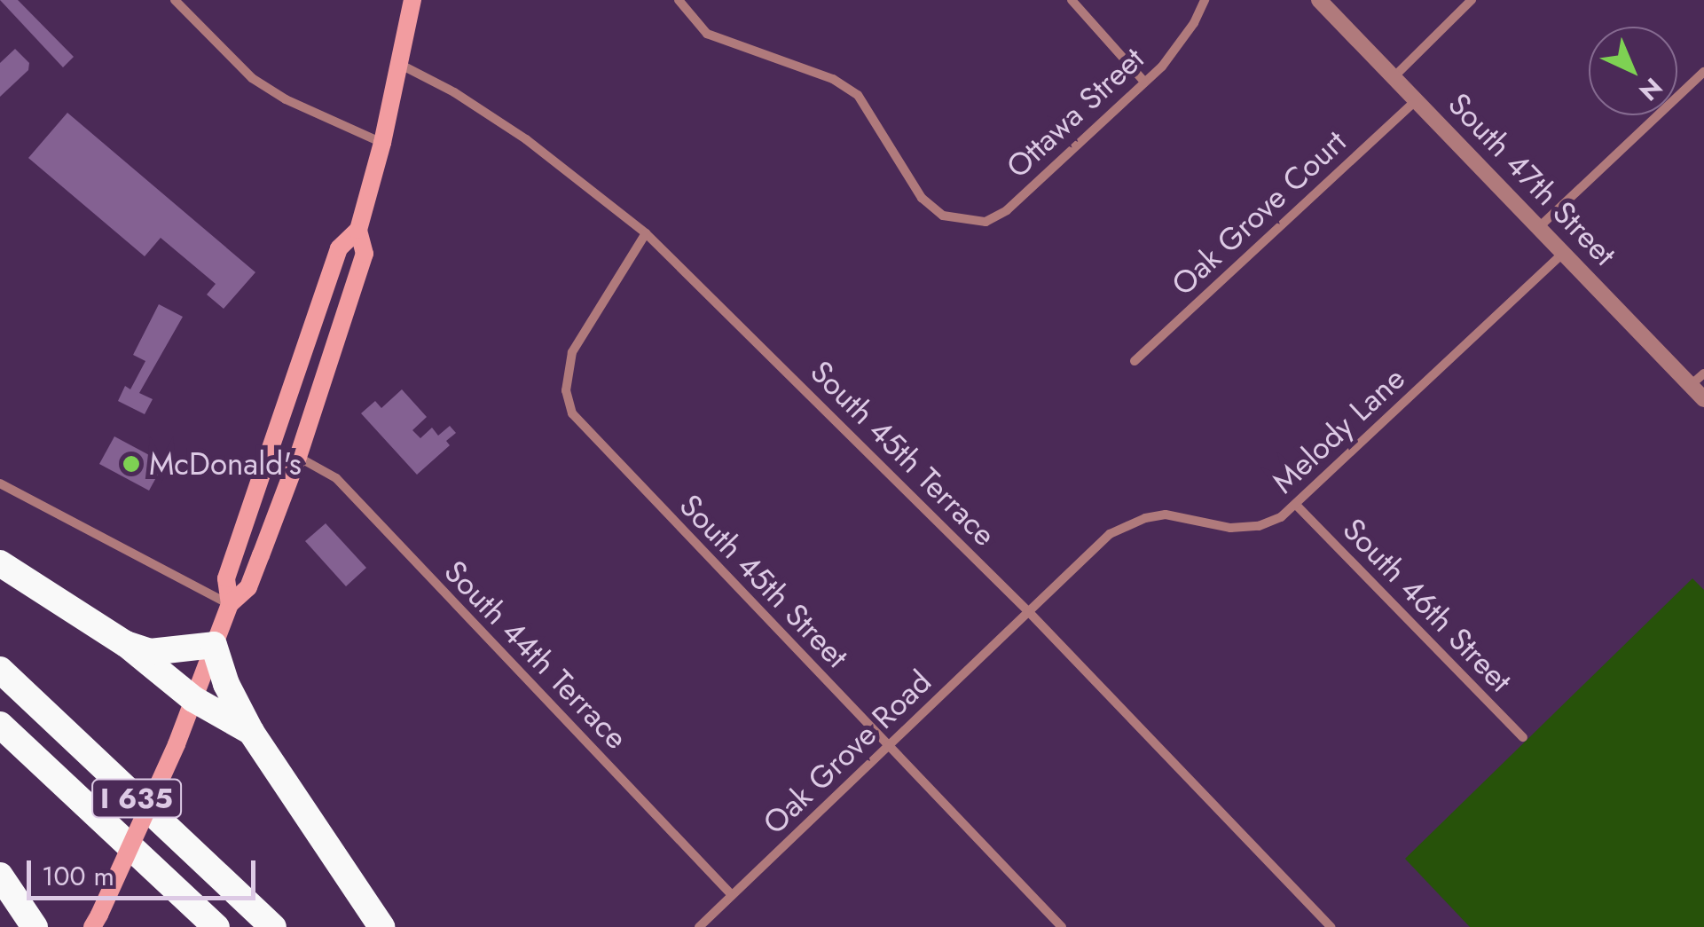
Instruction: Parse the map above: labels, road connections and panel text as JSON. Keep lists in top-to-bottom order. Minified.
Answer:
{"streets":{"highway":["I 635"],"street":["Ottawa Street","South 47th Street","Oak Grove Court","Melody Lane","South 45th Terrace","South 45th Street","South 46th Street","South 44th Terrace","Oak Grove Road"]},"crossings":[["South 47th Street","Oak Grove Court"],["South 47th Street","Melody Lane"],["Melody Lane","South 45th Terrace"],["Melody Lane","South 46th Street"],["Melody Lane","Oak Grove Road"],["South 45th Terrace","South 45th Street"],["South 45th Terrace","Oak Grove Road"],["South 45th Street","Oak Grove Road"],["South 44th Terrace","Oak Grove Road"]],"places":["McDonald's"],"scale_bar":"100 m","north":"bottom right"}
